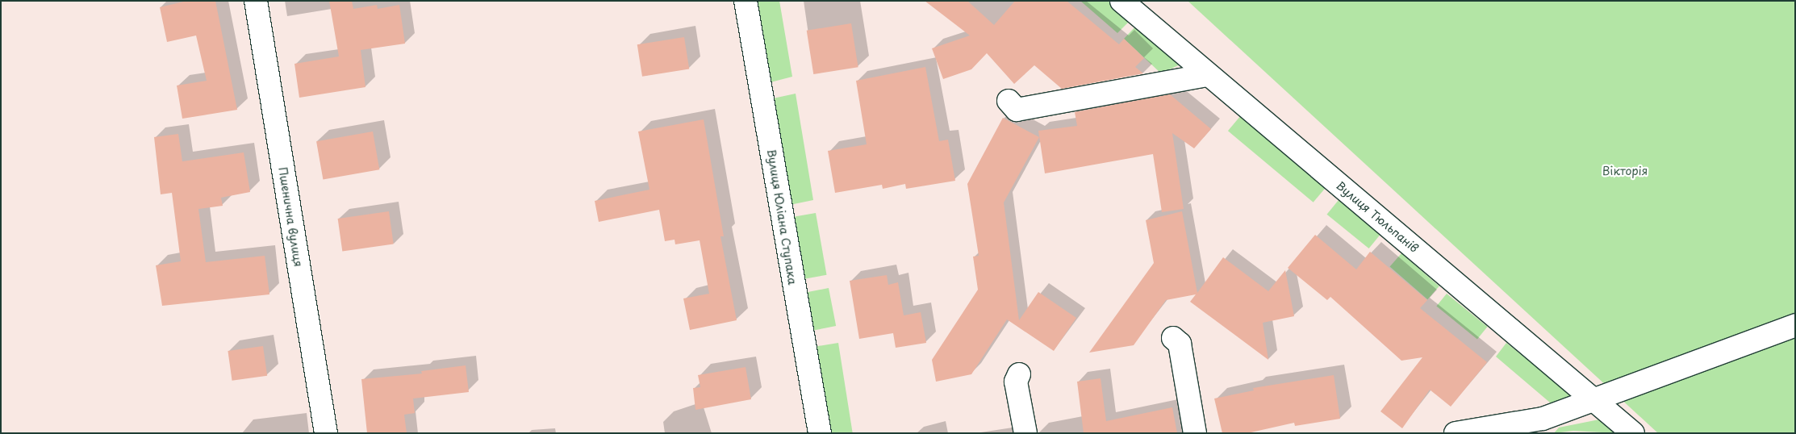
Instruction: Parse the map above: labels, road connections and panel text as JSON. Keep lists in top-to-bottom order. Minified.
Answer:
{"streets":{"street":["Пшенична вулиця","Вулиця Юліана Ступака","Вулиця Тюльпанів"]},"parks":["Вікторія"]}
